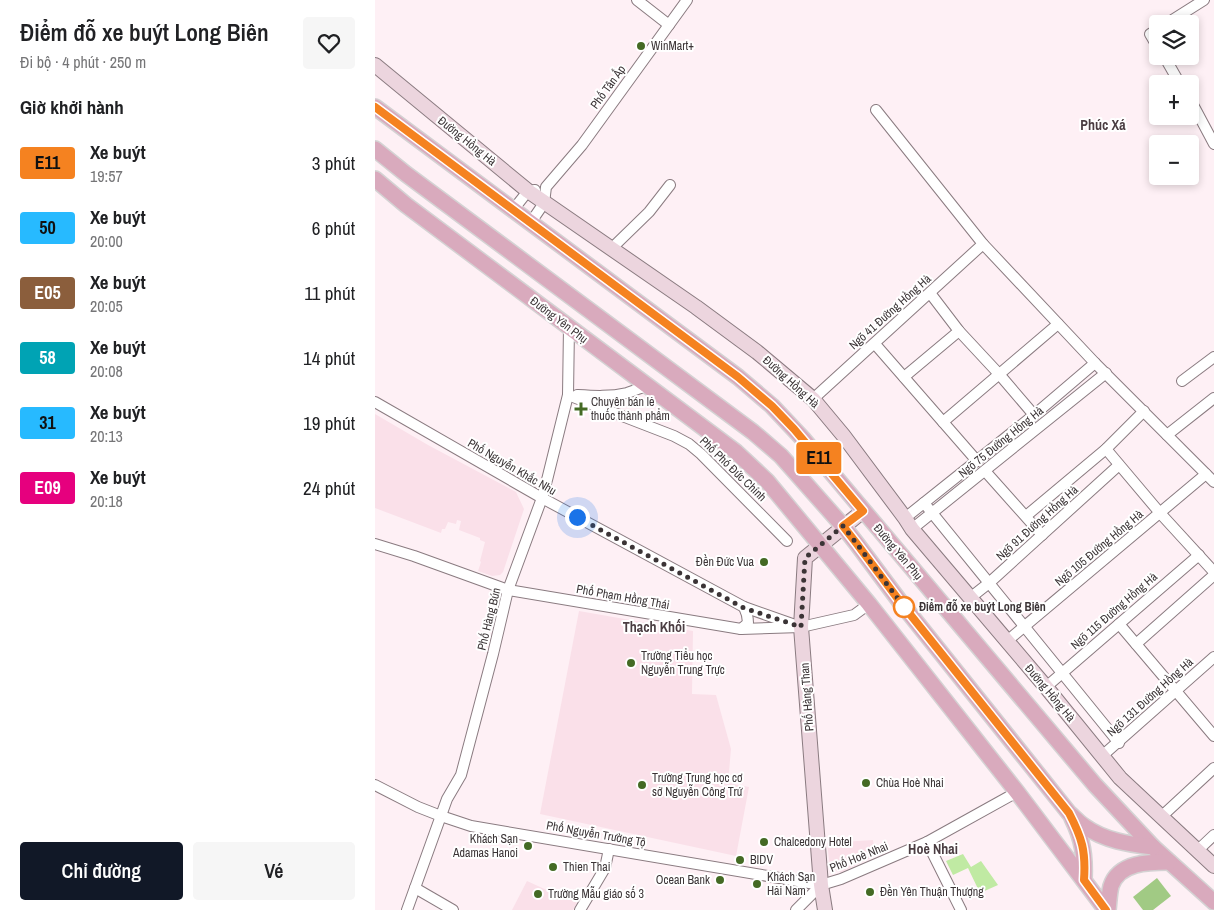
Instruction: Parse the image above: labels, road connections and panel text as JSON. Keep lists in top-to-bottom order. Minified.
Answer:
{"streets":{"main road":["Đường Yên Phụ"],"street":["Phố Tân Ấp","Đường Hồng Hà","Ngõ 41 Đường Hồng Hà","Ngõ 75 Đường Hồng Hà","Phố Nguyễn Khắc Nhu","Phố Phó Đức Chính","Ngõ 91 Đường Hồng Hà","Ngõ 105 Đường Hồng Hà","Phố Phạm Hồng Thái","Ngõ 115 Đường Hồng Hà","Phố Hàng Bún","Phố Hàng Than","Ngõ 131 Đường Hồng Hà","Phố Nguyễn Trường Tộ","Phố Hoè Nhai"]},"crossings":[["Đường Hồng Hà","Ngõ 41 Đường Hồng Hà"],["Đường Hồng Hà","Ngõ 75 Đường Hồng Hà"],["Đường Hồng Hà","Ngõ 91 Đường Hồng Hà"],["Đường Hồng Hà","Ngõ 105 Đường Hồng Hà"],["Đường Hồng Hà","Ngõ 115 Đường Hồng Hà"],["Đường Hồng Hà","Ngõ 131 Đường Hồng Hà"],["Đường Yên Phụ","Phố Phạm Hồng Thái"],["Đường Yên Phụ","Phố Hàng Bún"],["Đường Yên Phụ","Phố Hàng Than"],["Đường Yên Phụ","Phố Hoè Nhai"],["Phố Nguyễn Khắc Nhu","Phố Phạm Hồng Thái"],["Phố Nguyễn Khắc Nhu","Phố Hàng Bún"],["Phố Nguyễn Khắc Nhu","Phố Hàng Than"],["Phố Phó Đức Chính","Phố Hàng Bún"],["Phố Phạm Hồng Thái","Phố Hàng Bún"],["Phố Phạm Hồng Thái","Phố Hàng Than"],["Phố Hàng Bún","Phố Nguyễn Trường Tộ"],["Phố Hàng Than","Phố Nguyễn Trường Tộ"],["Phố Hàng Than","Phố Hoè Nhai"],["Phố Nguyễn Trường Tộ","Phố Hoè Nhai"]],"districts":["Phúc Xá","Thạch Khối","Hoè Nhai"],"places":{"other":["WinMart+","Đền Đức Vua","Điểm đỗ xe buýt Long Biên","Trường Tiểu học Nguyễn Trung Trực","Chùa Hoè Nhai","Trường Trung học cơ sở Nguyễn Công Trứ","Chalcedony Hotel","Khách Sạn Adamas Hanoi","BIDV","Thien Thai","Ocean Bank","Khách Sạn Hải Nam","Đền Yên Thuận Thượng","Trường Mẫu giáo số 3"],"health":["Chuyên bán lẻ thuốc thành phẩm"]},"lines":["bus line E11"],"page":{"heading":[["Điểm đỗ xe buýt Long Biên","Đi bộ · 4 phút · 250 m"],"Giờ khởi hành"],"on_map":"E11","map_buttons":["+","−"],"list":[{"mark":"E11","name":"Xe buýt","note":"19:57","value":"3 phút"},{"mark":"50","name":"Xe buýt","note":"20:00","value":"6 phút"},{"mark":"E05","name":"Xe buýt","note":"20:05","value":"11 phút"},{"mark":"58","name":"Xe buýt","note":"20:08","value":"14 phút"},{"mark":"31","name":"Xe buýt","note":"20:13","value":"19 phút"},{"mark":"E09","name":"Xe buýt","note":"20:18","value":"24 phút"}],"buttons":["Chỉ đường","Vé"]}}
